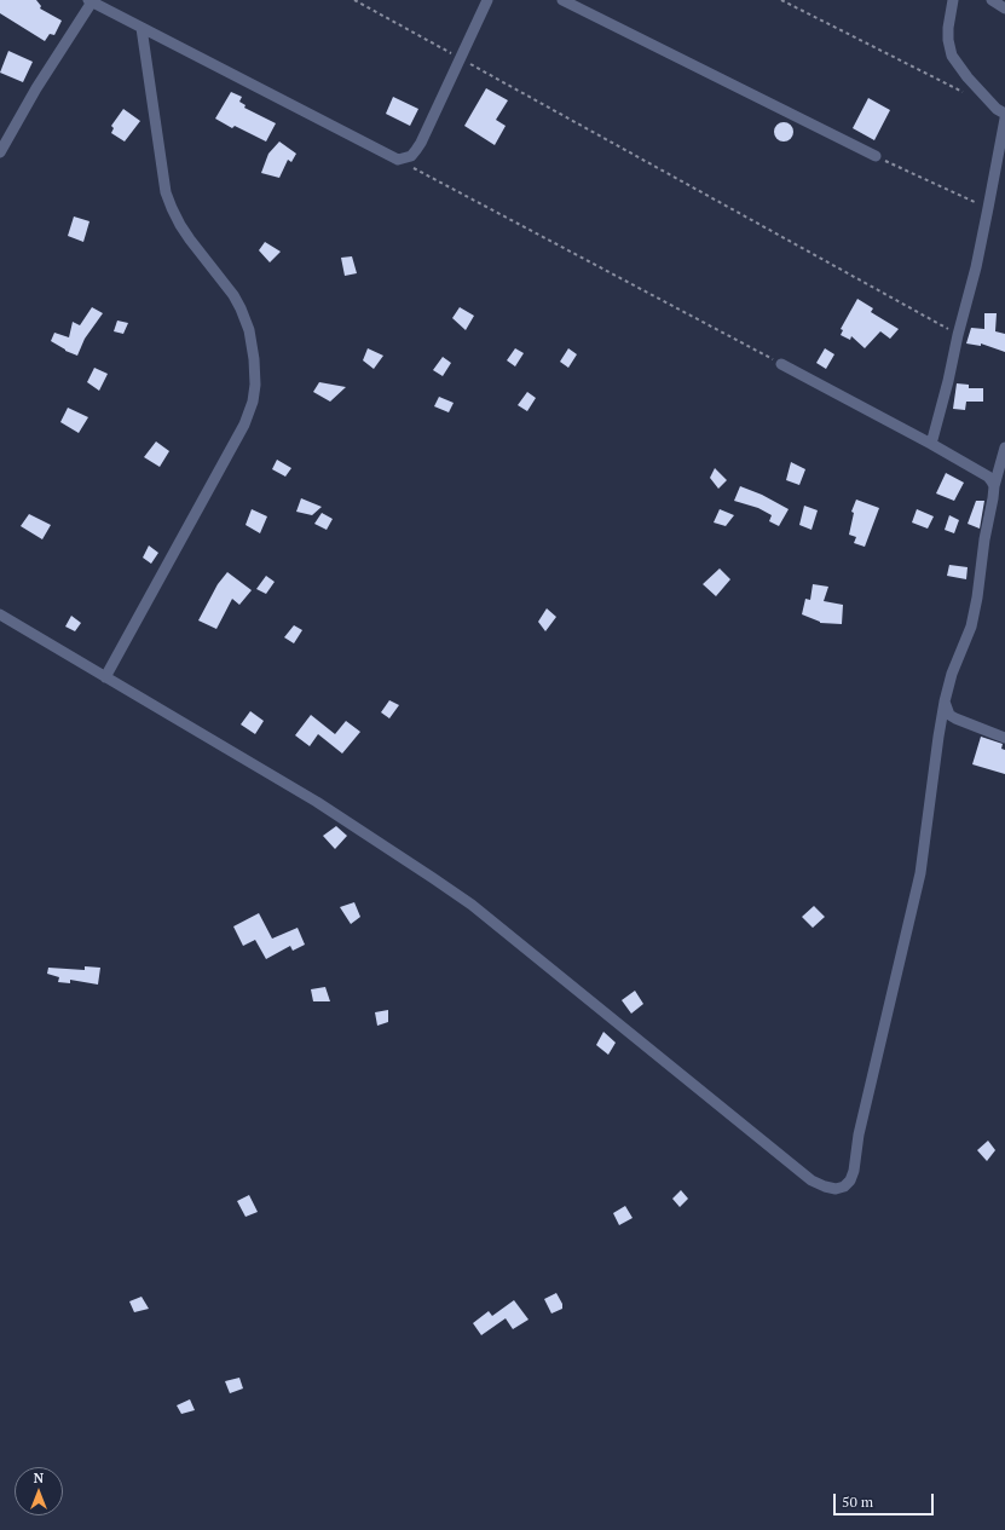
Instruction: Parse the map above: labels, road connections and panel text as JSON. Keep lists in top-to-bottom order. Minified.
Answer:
{"scale_bar":"50 m","north":"top"}
